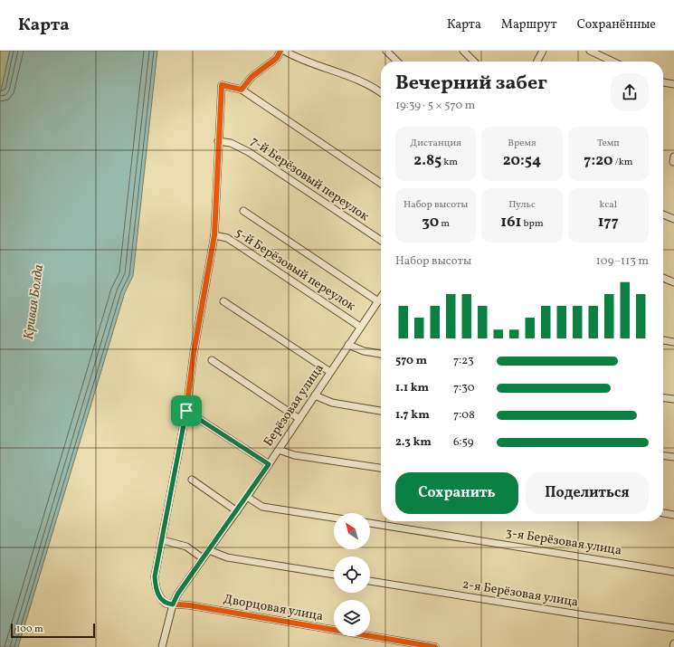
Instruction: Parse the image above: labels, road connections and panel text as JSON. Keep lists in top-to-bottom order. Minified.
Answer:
{"streets":{"street":["7-й Берёзовый переулок","5-й Берёзовый переулок","Берёзовая улица","3-я Берёзовая улица","2-я Берёзовая улица","Дворцовая улица"]},"crossings":[["5-й Берёзовый переулок","Берёзовая улица"],["Берёзовая улица","Дворцовая улица"]],"water":["Кривая Болда"],"scale_bar":"100 m","north":"top left","page":{"header":"Карта","nav":["Карта","Маршрут","Сохранённые"],"heading":["Вечерний забег","19:39 · 5 × 570 m"],"stats":[["Дистанция","2.85 km"],["Время","20:54"],["Темп","7:20 /km"],["Набор высоты","30 m"],["Пульс","161 bpm"],["kcal","177"]],"chart":["Набор высоты","109–113 m"],"list":[{"name":"570 m","note":"7:23"},{"name":"1.1 km","note":"7:30"},{"name":"1.7 km","note":"7:08"},{"name":"2.3 km","note":"6:59"}],"buttons":["Сохранить","Поделиться"],"scale":"100 m"}}
